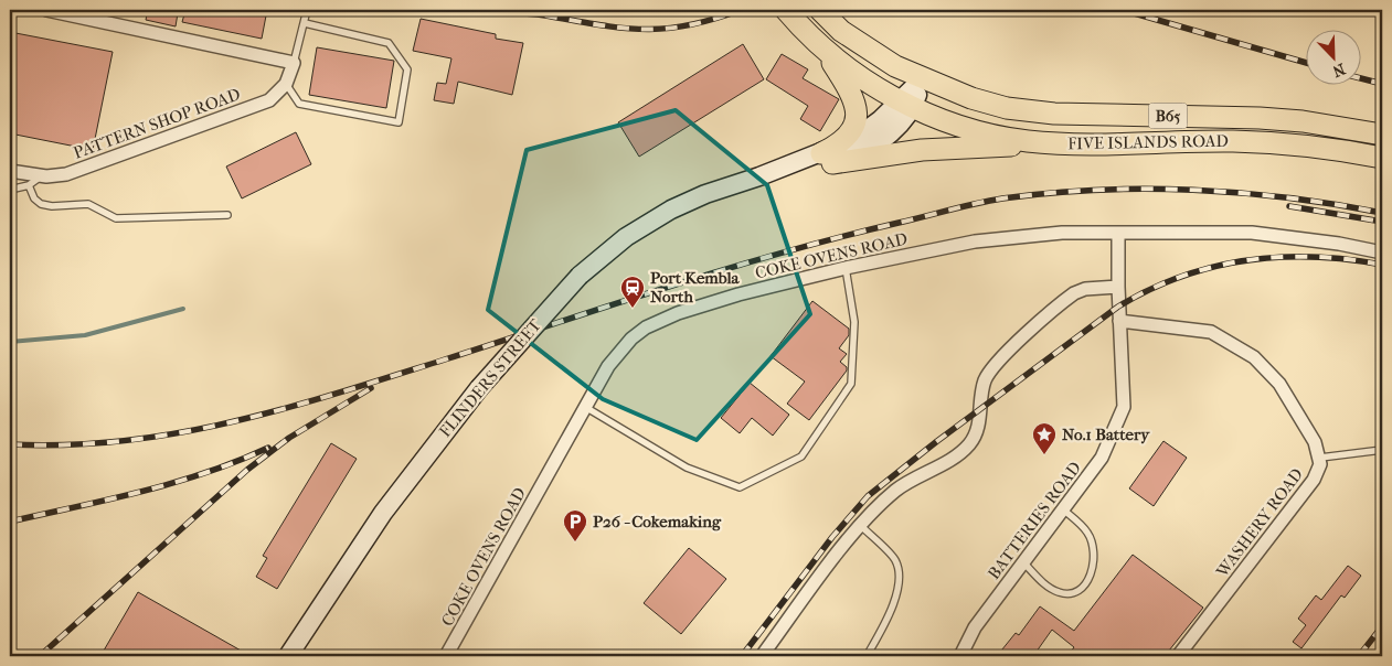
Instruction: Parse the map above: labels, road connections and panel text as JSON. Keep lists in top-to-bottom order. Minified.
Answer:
{"streets":{"main road":["B65","FIVE ISLANDS ROAD"],"street":["PATTERN SHOP ROAD","COKE OVENS ROAD","FLINDERS STREET","BATTERIES ROAD","WASHERY ROAD"]},"crossings":[["FIVE ISLANDS ROAD","FLINDERS STREET"],["COKE OVENS ROAD","BATTERIES ROAD"],["BATTERIES ROAD","WASHERY ROAD"]],"places":{"station":["Port Kembla North"],"place":["No.1 Battery"],"parking":["P26 - Cokemaking"]},"north":"bottom right"}
